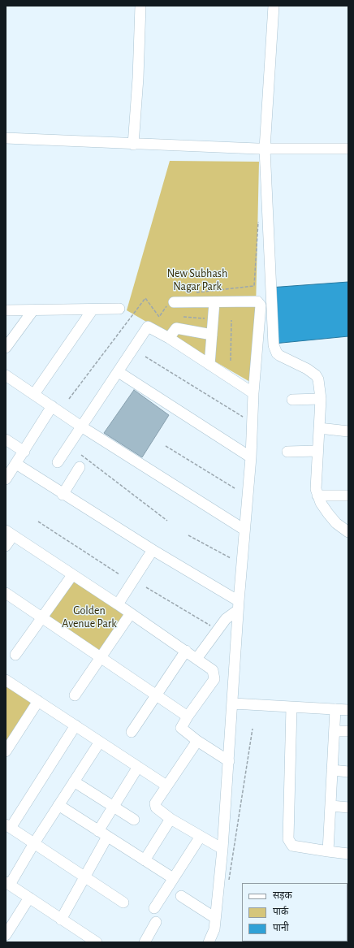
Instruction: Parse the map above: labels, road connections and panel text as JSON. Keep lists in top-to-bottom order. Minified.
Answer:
{"parks":["New Subhash Nagar Park","Golden Avenue Park"],"legend":["सड़क","पार्क","पानी"]}
